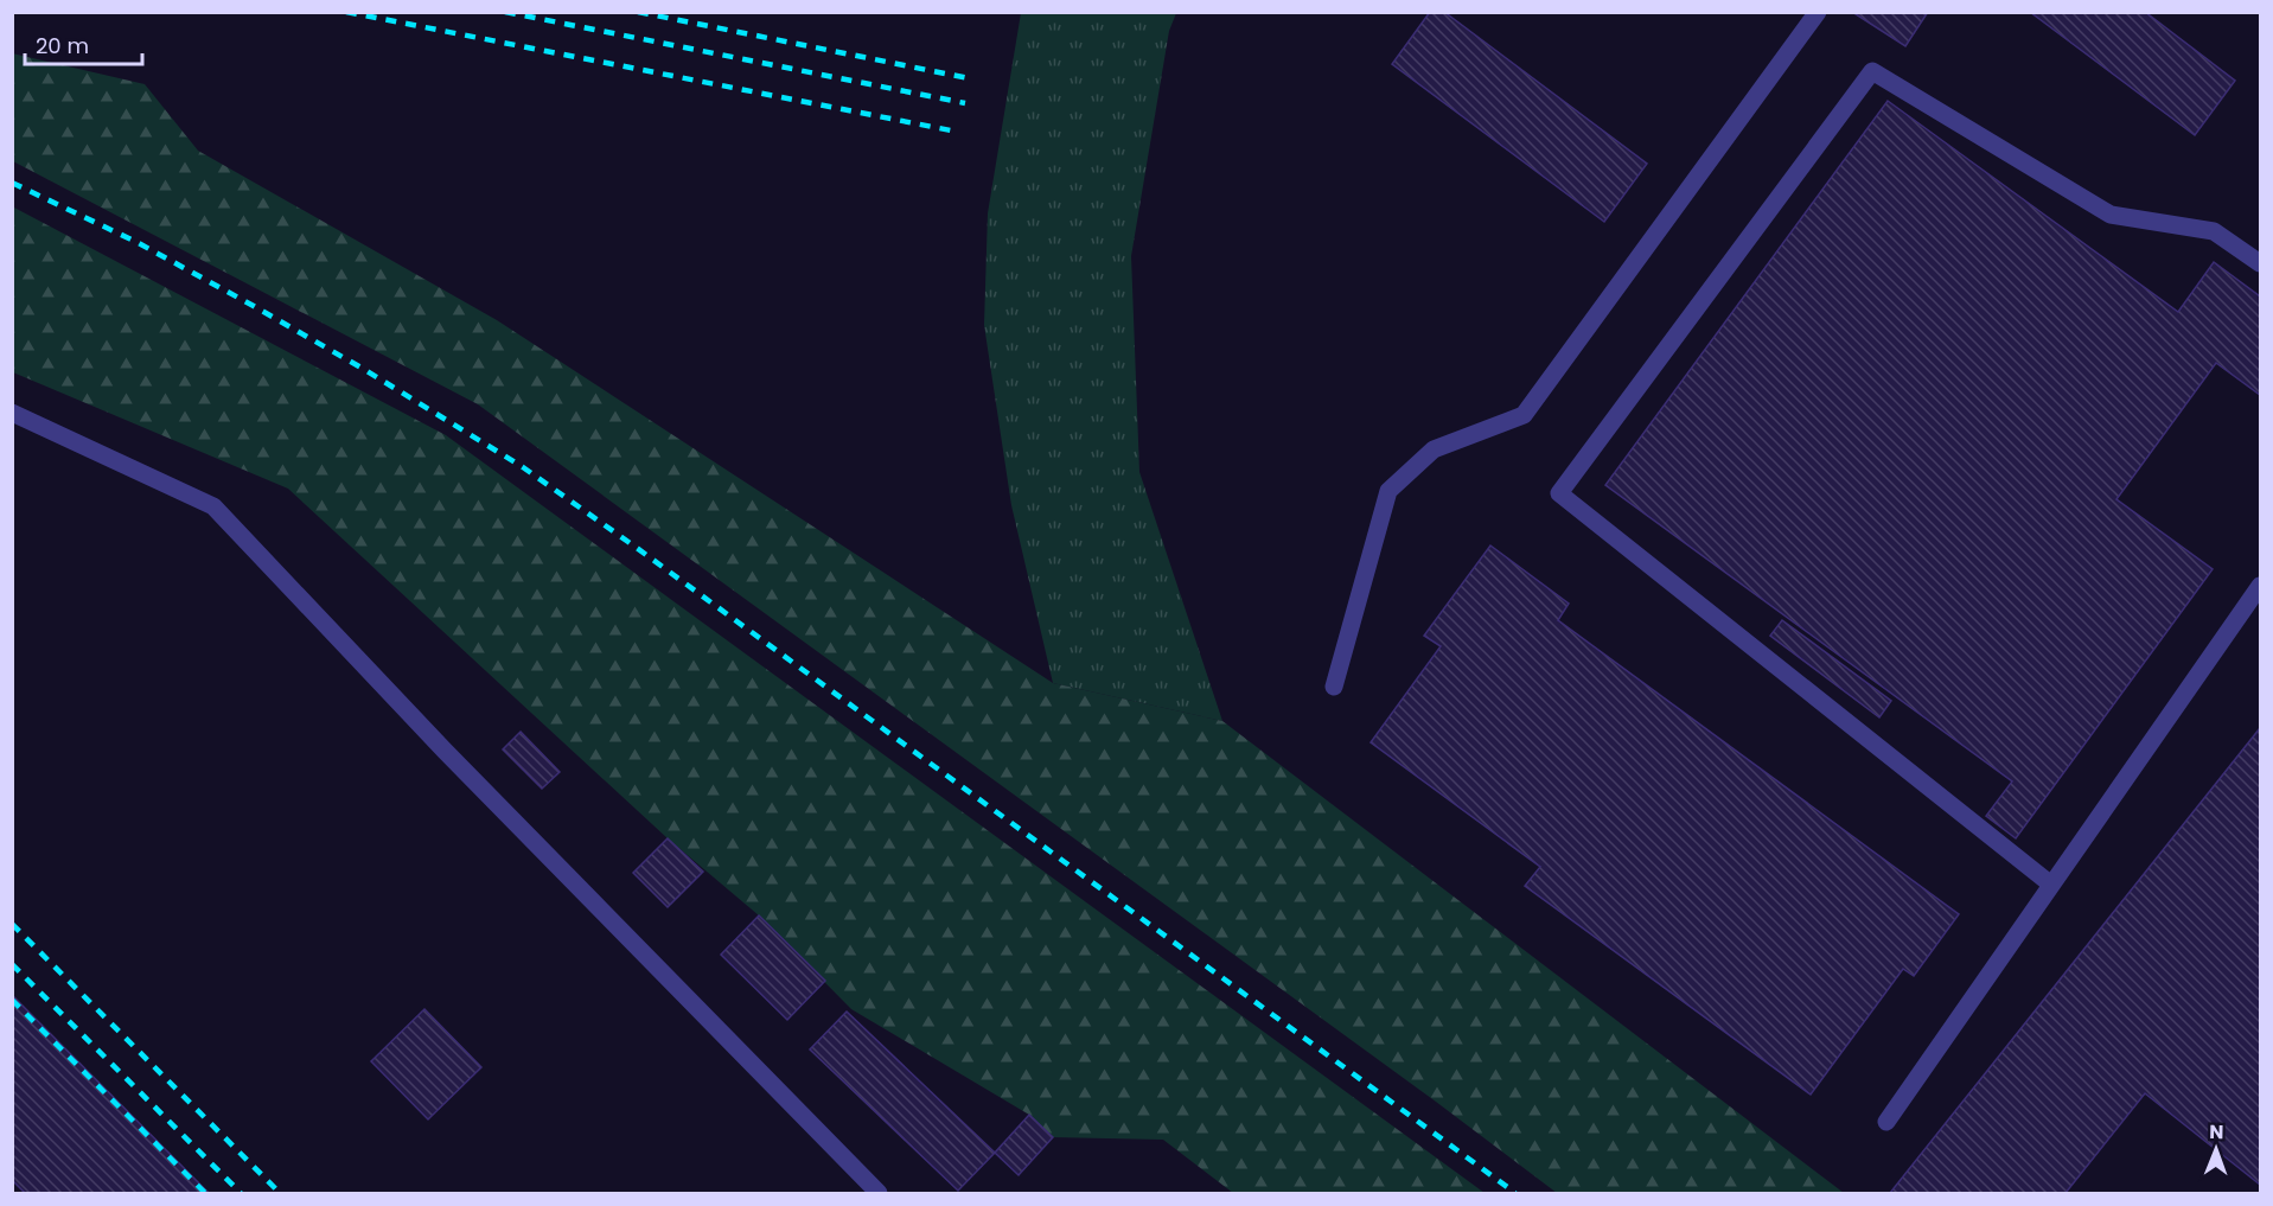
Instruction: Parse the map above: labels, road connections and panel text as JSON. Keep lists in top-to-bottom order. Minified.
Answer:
{"scale_bar":"20 m","north":"top"}
